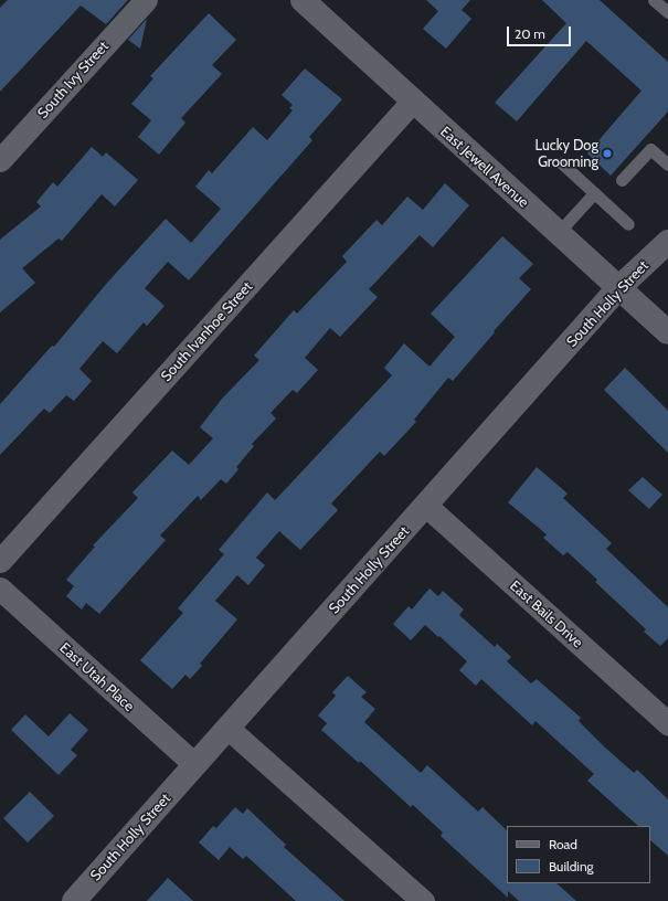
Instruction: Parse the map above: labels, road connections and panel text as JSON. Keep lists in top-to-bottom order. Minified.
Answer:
{"streets":{"main road":["East Jewell Avenue","South Holly Street"],"street":["South Ivy Street","South Ivanhoe Street","East Bails Drive","East Utah Place"]},"crossings":[["East Jewell Avenue","South Holly Street"],["East Jewell Avenue","South Ivanhoe Street"],["South Holly Street","East Bails Drive"],["South Holly Street","East Utah Place"]],"places":["Lucky Dog Grooming"],"legend":["Road","Building"],"scale_bar":"20 m"}
